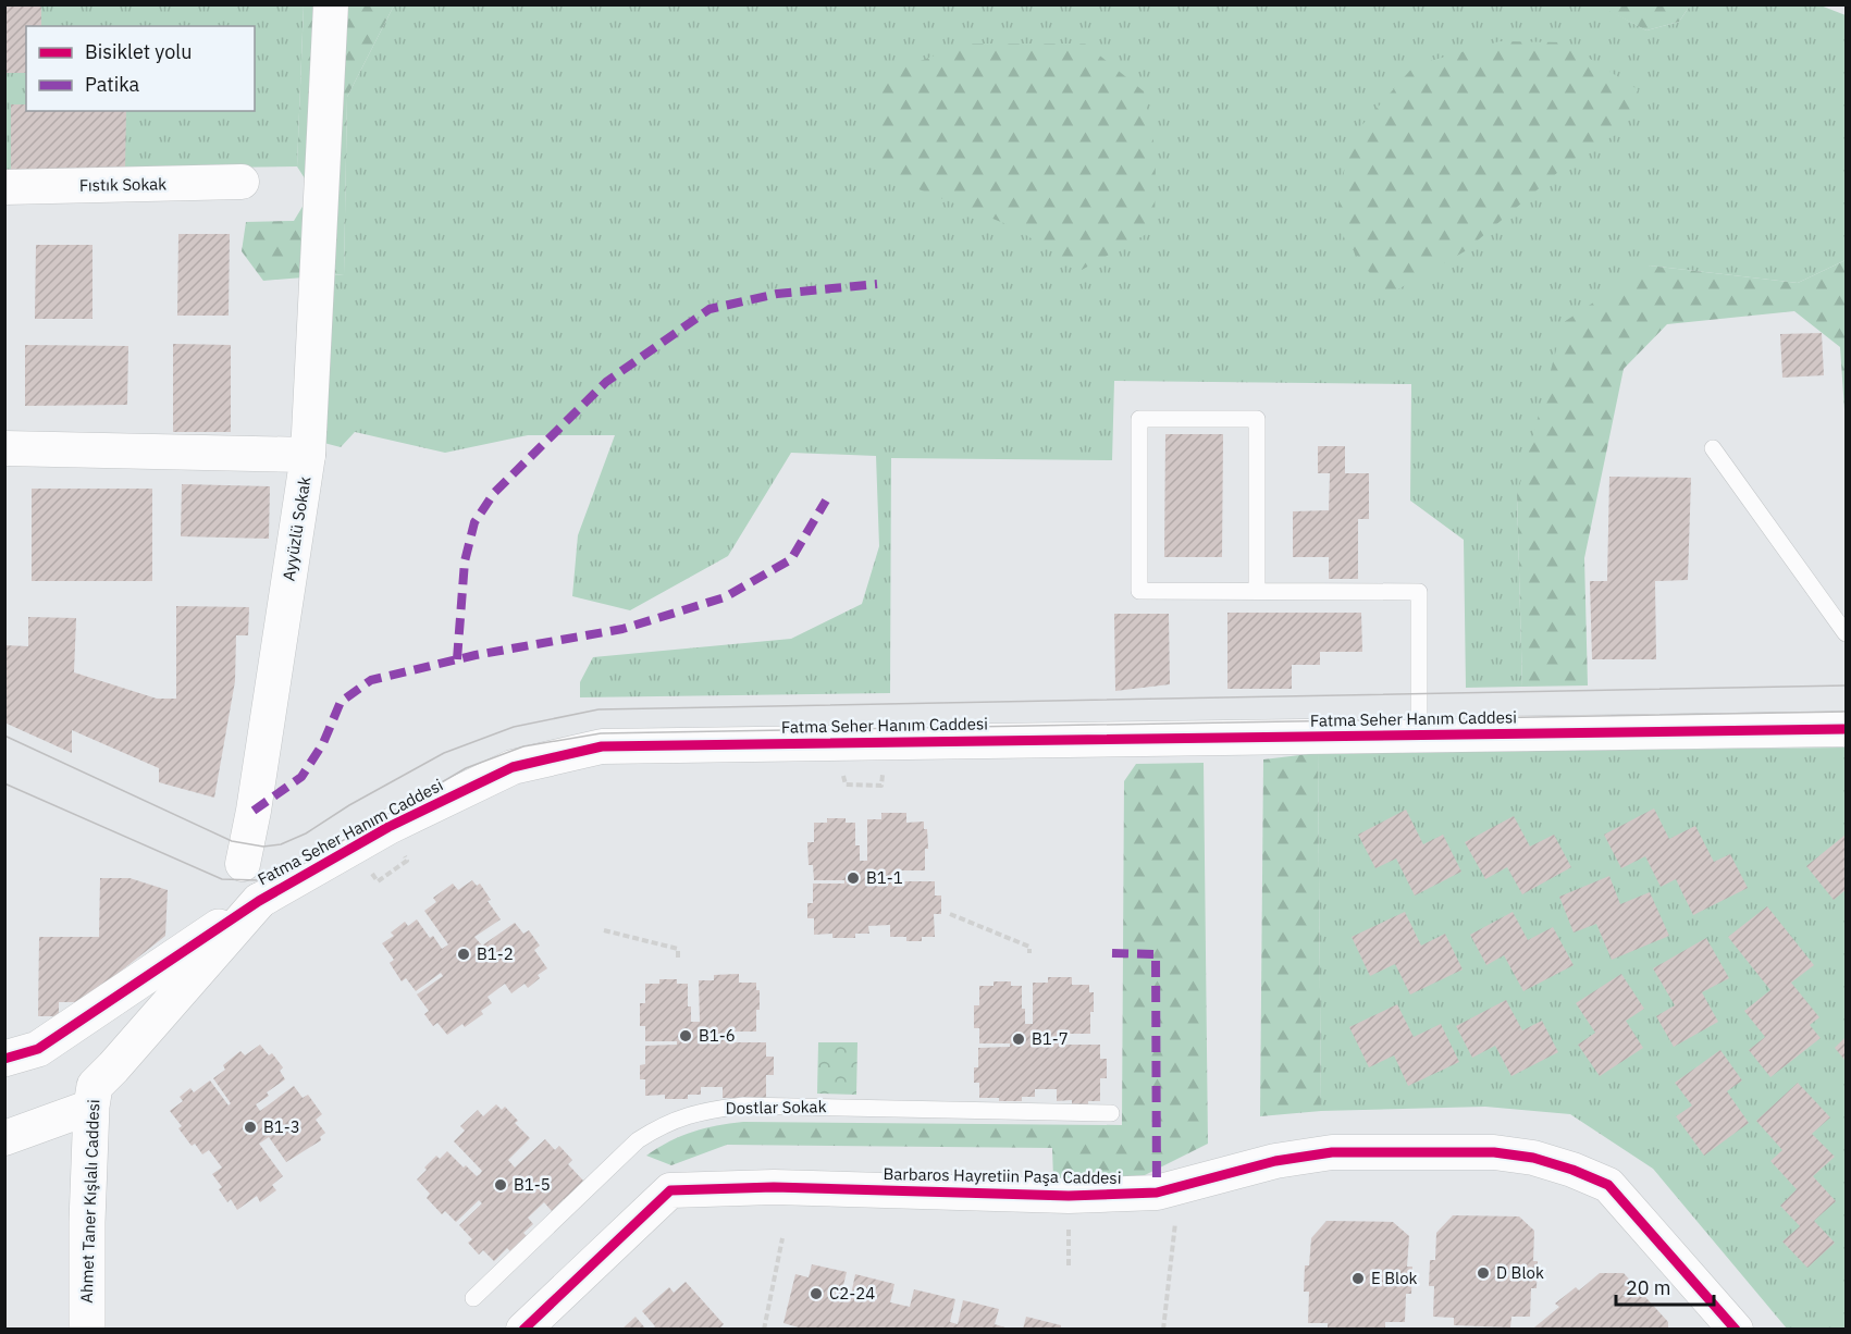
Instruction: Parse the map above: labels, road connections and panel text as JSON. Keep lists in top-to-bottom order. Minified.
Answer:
{"streets":{"street":["Fıstık Sokak","Ayyüzlü Sokak","Fatma Seher Hanım Caddesi","Barbaros Hayretiin Paşa Caddesi","Ahmet Taner Kışlalı Caddesi"],"lane":["Dostlar Sokak"]},"crossings":[["Fatma Seher Hanım Caddesi","Ahmet Taner Kışlalı Caddesi"]],"places":["B1-1","B1-2","B1-6","B1-7","B1-3","B1-5","D Blok","E Blok","C2-24"],"legend":["Bisiklet yolu","Patika"],"scale_bar":"20 m"}
